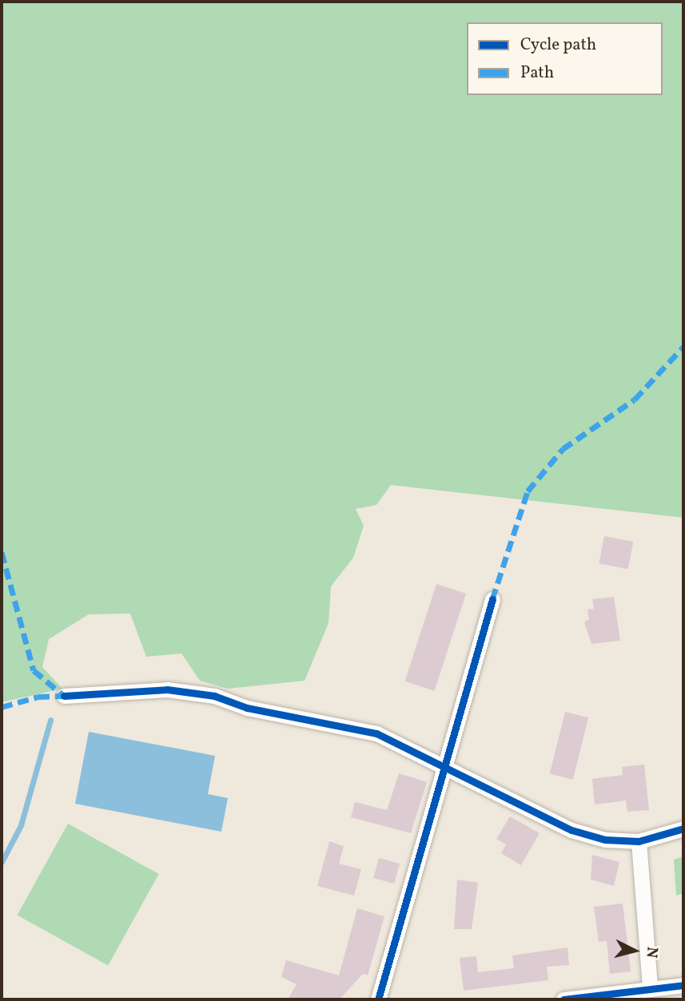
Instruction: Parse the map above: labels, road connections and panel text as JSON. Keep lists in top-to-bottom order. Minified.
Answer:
{"legend":["Cycle path","Path"],"north":"right"}
